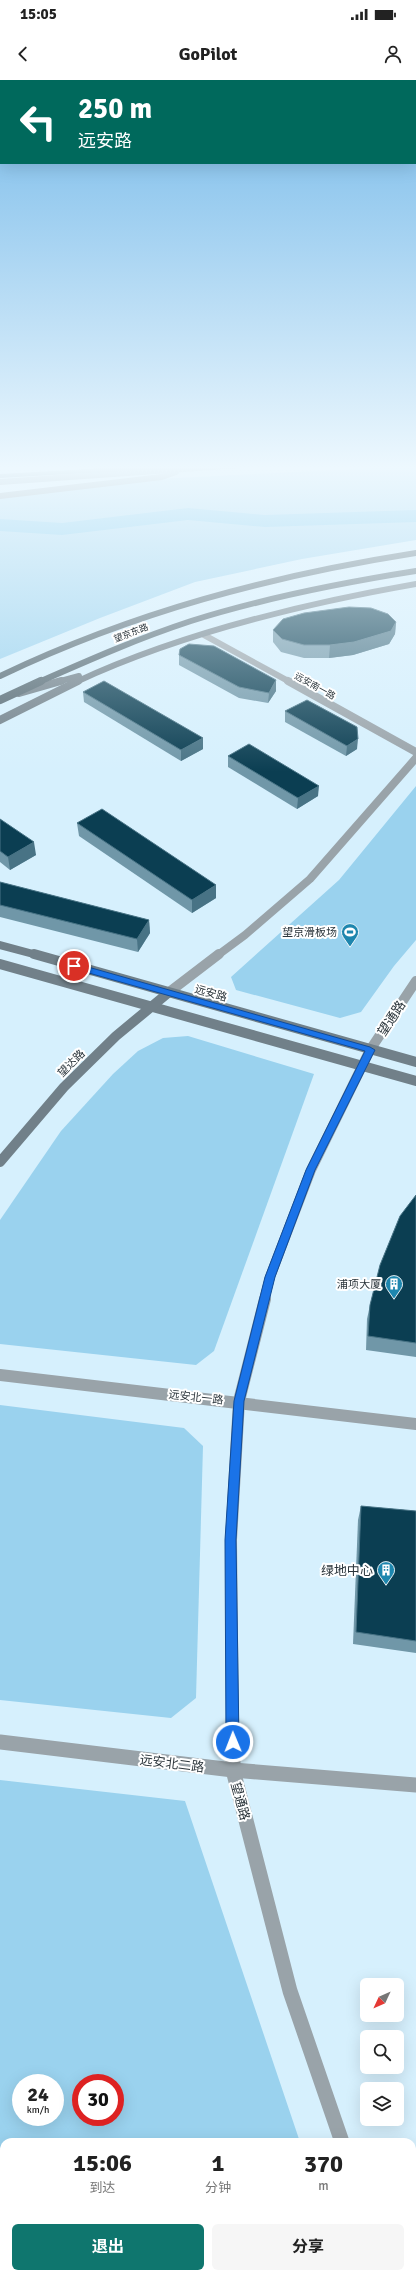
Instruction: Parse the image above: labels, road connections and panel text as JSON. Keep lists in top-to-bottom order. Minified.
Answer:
{"streets":{"main road":["望京东路"],"street":["远安南一路","远安路","望通路","望达路","远安北一路","远安北二路"]},"crossings":[["远安路","望通路"],["远安路","望达路"],["望通路","远安北一路"],["望通路","远安北二路"]],"places":{"sports":["望京滑板场"],"building":["浦项大厦","绿地中心"]},"north":"bottom left","page":{"status":"15:05","header":"GoPilot","turn":["250 m","远安路"],"speed":"24 km/h","limit":"30","eta":["15:06","到达","1","分钟","370","m"],"buttons":["退出","分享"]}}
